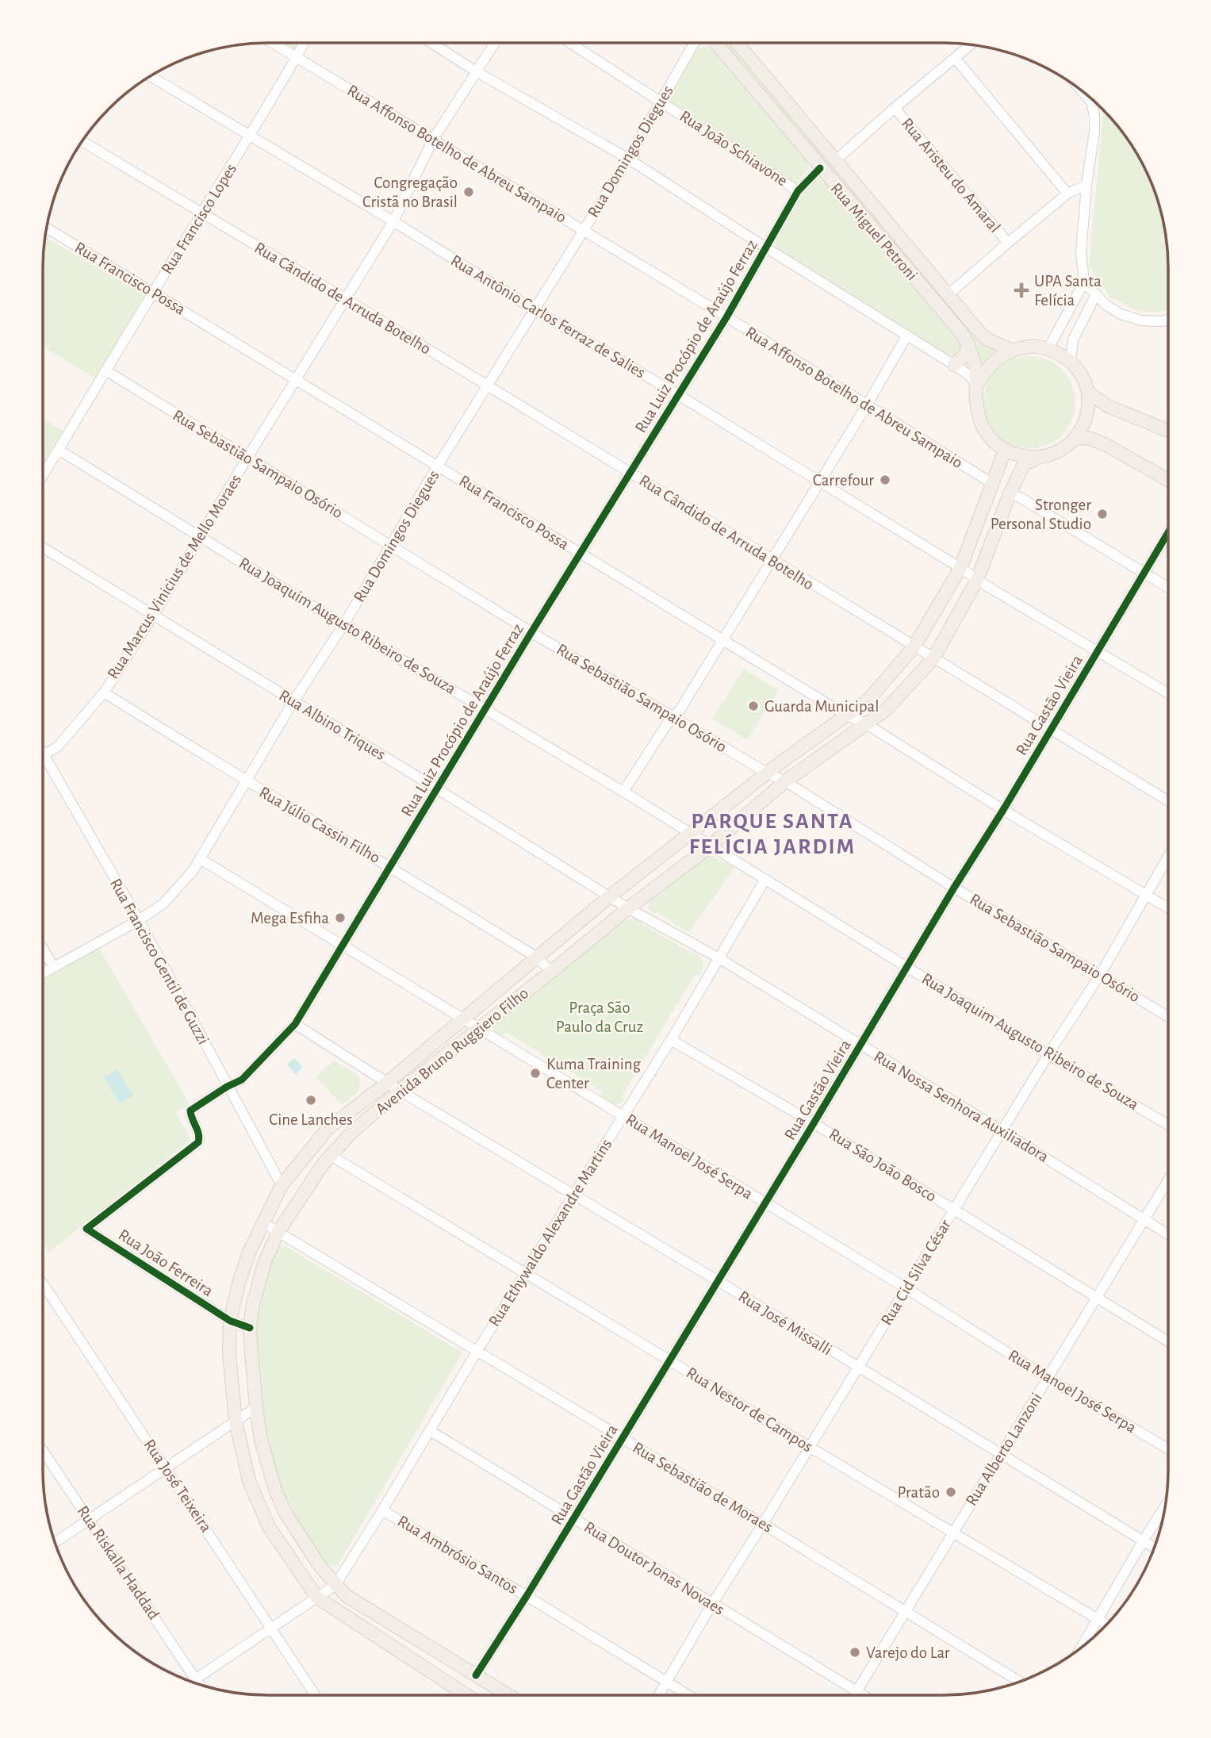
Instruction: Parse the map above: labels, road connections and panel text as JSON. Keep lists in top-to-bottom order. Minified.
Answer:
{"streets":{"main road":["Rua Miguel Petroni","Avenida Bruno Ruggiero Filho"],"street":["Rua João Schiavone","Rua Domingos Diegues","Rua Affonso Botelho de Abreu Sampaio","Rua Aristeu do Amaral","Rua Francisco Lopes","Rua Francisco Possa","Rua Cândido de Arruda Botelho","Rua Antônio Carlos Ferraz de Salies","Rua Luiz Procópio de Araújo Ferraz","Rua Sebastião Sampaio Osório","Rua Marcus Vinicius de Mello Moraes","Rua Joaquim Augusto Ribeiro de Souza","Rua Gastão Vieira","Rua Albino Triques","Rua Júlio Cassin Filho","Rua Francisco Gentil de Guzzi","Rua Nossa Senhora Auxiliadora","Rua Manoel José Serpa","Rua São João Bosco","Rua Ethywaldo Alexandre Martins","Rua João Ferreira","Rua Cid Silva César","Rua José Missalli","Rua Nestor de Campos","Rua Alberto Lanzoni","Rua José Teixeira","Rua Sebastião de Moraes","Rua Ambrósio Santos","Rua Riskalla Haddad","Rua Doutor Jonas Novaes"]},"crossings":[["Rua João Schiavone","Rua Domingos Diegues"],["Rua João Schiavone","Rua Luiz Procópio de Araújo Ferraz"],["Rua Domingos Diegues","Rua Affonso Botelho de Abreu Sampaio"],["Rua Domingos Diegues","Rua Francisco Possa"],["Rua Domingos Diegues","Rua Cândido de Arruda Botelho"],["Rua Domingos Diegues","Rua Antônio Carlos Ferraz de Salies"],["Rua Domingos Diegues","Rua Sebastião Sampaio Osório"],["Rua Domingos Diegues","Rua Joaquim Augusto Ribeiro de Souza"],["Rua Domingos Diegues","Rua Albino Triques"],["Rua Domingos Diegues","Rua Júlio Cassin Filho"],["Rua Domingos Diegues","Rua Francisco Gentil de Guzzi"],["Rua Domingos Diegues","Rua Manoel José Serpa"],["Rua Affonso Botelho de Abreu Sampaio","Rua Francisco Lopes"],["Rua Affonso Botelho de Abreu Sampaio","Rua Luiz Procópio de Araújo Ferraz"],["Rua Affonso Botelho de Abreu Sampaio","Rua Marcus Vinicius de Mello Moraes"],["Rua Affonso Botelho de Abreu Sampaio","Avenida Bruno Ruggiero Filho"],["Rua Francisco Lopes","Rua Francisco Possa"],["Rua Francisco Lopes","Rua Cândido de Arruda Botelho"],["Rua Francisco Lopes","Rua Antônio Carlos Ferraz de Salies"],["Rua Francisco Lopes","Rua Sebastião Sampaio Osório"],["Rua Francisco Lopes","Rua Joaquim Augusto Ribeiro de Souza"],["Rua Miguel Petroni","Rua Luiz Procópio de Araújo Ferraz"],["Rua Miguel Petroni","Avenida Bruno Ruggiero Filho"],["Rua Francisco Possa","Rua Luiz Procópio de Araújo Ferraz"],["Rua Francisco Possa","Rua Marcus Vinicius de Mello Moraes"],["Rua Francisco Possa","Rua Gastão Vieira"],["Rua Francisco Possa","Avenida Bruno Ruggiero Filho"],["Rua Francisco Possa","Rua Cid Silva César"],["Rua Cândido de Arruda Botelho","Rua Luiz Procópio de Araújo Ferraz"],["Rua Cândido de Arruda Botelho","Rua Marcus Vinicius de Mello Moraes"],["Rua Cândido de Arruda Botelho","Rua Gastão Vieira"],["Rua Cândido de Arruda Botelho","Avenida Bruno Ruggiero Filho"],["Rua Antônio Carlos Ferraz de Salies","Rua Luiz Procópio de Araújo Ferraz"],["Rua Antônio Carlos Ferraz de Salies","Rua Marcus Vinicius de Mello Moraes"],["Rua Antônio Carlos Ferraz de Salies","Rua Gastão Vieira"],["Rua Antônio Carlos Ferraz de Salies","Avenida Bruno Ruggiero Filho"],["Rua Luiz Procópio de Araújo Ferraz","Rua Sebastião Sampaio Osório"],["Rua Luiz Procópio de Araújo Ferraz","Rua Joaquim Augusto Ribeiro de Souza"],["Rua Luiz Procópio de Araújo Ferraz","Rua Albino Triques"],["Rua Luiz Procópio de Araújo Ferraz","Rua Júlio Cassin Filho"],["Rua Luiz Procópio de Araújo Ferraz","Rua Francisco Gentil de Guzzi"],["Rua Luiz Procópio de Araújo Ferraz","Rua Manoel José Serpa"],["Rua Luiz Procópio de Araújo Ferraz","Rua João Ferreira"],["Rua Luiz Procópio de Araújo Ferraz","Rua José Missalli"],["Rua Sebastião Sampaio Osório","Rua Marcus Vinicius de Mello Moraes"],["Rua Sebastião Sampaio Osório","Rua Gastão Vieira"],["Rua Sebastião Sampaio Osório","Avenida Bruno Ruggiero Filho"],["Rua Sebastião Sampaio Osório","Rua Cid Silva César"],["Rua Marcus Vinicius de Mello Moraes","Rua Joaquim Augusto Ribeiro de Souza"],["Rua Marcus Vinicius de Mello Moraes","Rua Albino Triques"],["Rua Marcus Vinicius de Mello Moraes","Rua Júlio Cassin Filho"],["Rua Joaquim Augusto Ribeiro de Souza","Rua Gastão Vieira"],["Rua Joaquim Augusto Ribeiro de Souza","Avenida Bruno Ruggiero Filho"],["Rua Joaquim Augusto Ribeiro de Souza","Rua Ethywaldo Alexandre Martins"],["Rua Joaquim Augusto Ribeiro de Souza","Rua Cid Silva César"],["Rua Gastão Vieira","Avenida Bruno Ruggiero Filho"],["Rua Gastão Vieira","Rua Nossa Senhora Auxiliadora"],["Rua Gastão Vieira","Rua Manoel José Serpa"],["Rua Gastão Vieira","Rua São João Bosco"],["Rua Gastão Vieira","Rua José Missalli"],["Rua Gastão Vieira","Rua Nestor de Campos"],["Rua Gastão Vieira","Rua Sebastião de Moraes"],["Rua Gastão Vieira","Rua Ambrósio Santos"],["Rua Gastão Vieira","Rua Doutor Jonas Novaes"],["Rua Albino Triques","Avenida Bruno Ruggiero Filho"],["Rua Albino Triques","Rua Nossa Senhora Auxiliadora"],["Rua Júlio Cassin Filho","Avenida Bruno Ruggiero Filho"],["Rua Francisco Gentil de Guzzi","Avenida Bruno Ruggiero Filho"],["Avenida Bruno Ruggiero Filho","Rua Nossa Senhora Auxiliadora"],["Avenida Bruno Ruggiero Filho","Rua Manoel José Serpa"],["Avenida Bruno Ruggiero Filho","Rua Ethywaldo Alexandre Martins"],["Avenida Bruno Ruggiero Filho","Rua João Ferreira"],["Avenida Bruno Ruggiero Filho","Rua José Missalli"],["Avenida Bruno Ruggiero Filho","Rua Nestor de Campos"],["Avenida Bruno Ruggiero Filho","Rua Sebastião de Moraes"],["Rua Nossa Senhora Auxiliadora","Rua Ethywaldo Alexandre Martins"],["Rua Nossa Senhora Auxiliadora","Rua Cid Silva César"],["Rua Nossa Senhora Auxiliadora","Rua Alberto Lanzoni"],["Rua Manoel José Serpa","Rua Ethywaldo Alexandre Martins"],["Rua Manoel José Serpa","Rua Cid Silva César"],["Rua Manoel José Serpa","Rua Alberto Lanzoni"],["Rua São João Bosco","Rua Ethywaldo Alexandre Martins"],["Rua São João Bosco","Rua Cid Silva César"],["Rua São João Bosco","Rua Alberto Lanzoni"],["Rua Ethywaldo Alexandre Martins","Rua José Missalli"],["Rua Ethywaldo Alexandre Martins","Rua Nestor de Campos"],["Rua Ethywaldo Alexandre Martins","Rua Sebastião de Moraes"],["Rua Ethywaldo Alexandre Martins","Rua Ambrósio Santos"],["Rua Ethywaldo Alexandre Martins","Rua Doutor Jonas Novaes"],["Rua Cid Silva César","Rua José Missalli"],["Rua Cid Silva César","Rua Nestor de Campos"],["Rua Cid Silva César","Rua Sebastião de Moraes"],["Rua Cid Silva César","Rua Ambrósio Santos"],["Rua Cid Silva César","Rua Doutor Jonas Novaes"],["Rua José Missalli","Rua Alberto Lanzoni"],["Rua Nestor de Campos","Rua Alberto Lanzoni"],["Rua Alberto Lanzoni","Rua Sebastião de Moraes"],["Rua Alberto Lanzoni","Rua Doutor Jonas Novaes"]],"districts":["PARQUE SANTA FELÍCIA JARDIM"],"parks":["Praça São Paulo da Cruz"],"places":{"other":["Congregação Cristã no Brasil","Carrefour","Stronger Personal Studio","Guarda Municipal","Mega Esfiha","Kuma Training Center","Cine Lanches","Pratão","Varejo do Lar"],"health":["UPA Santa Felícia"]}}
